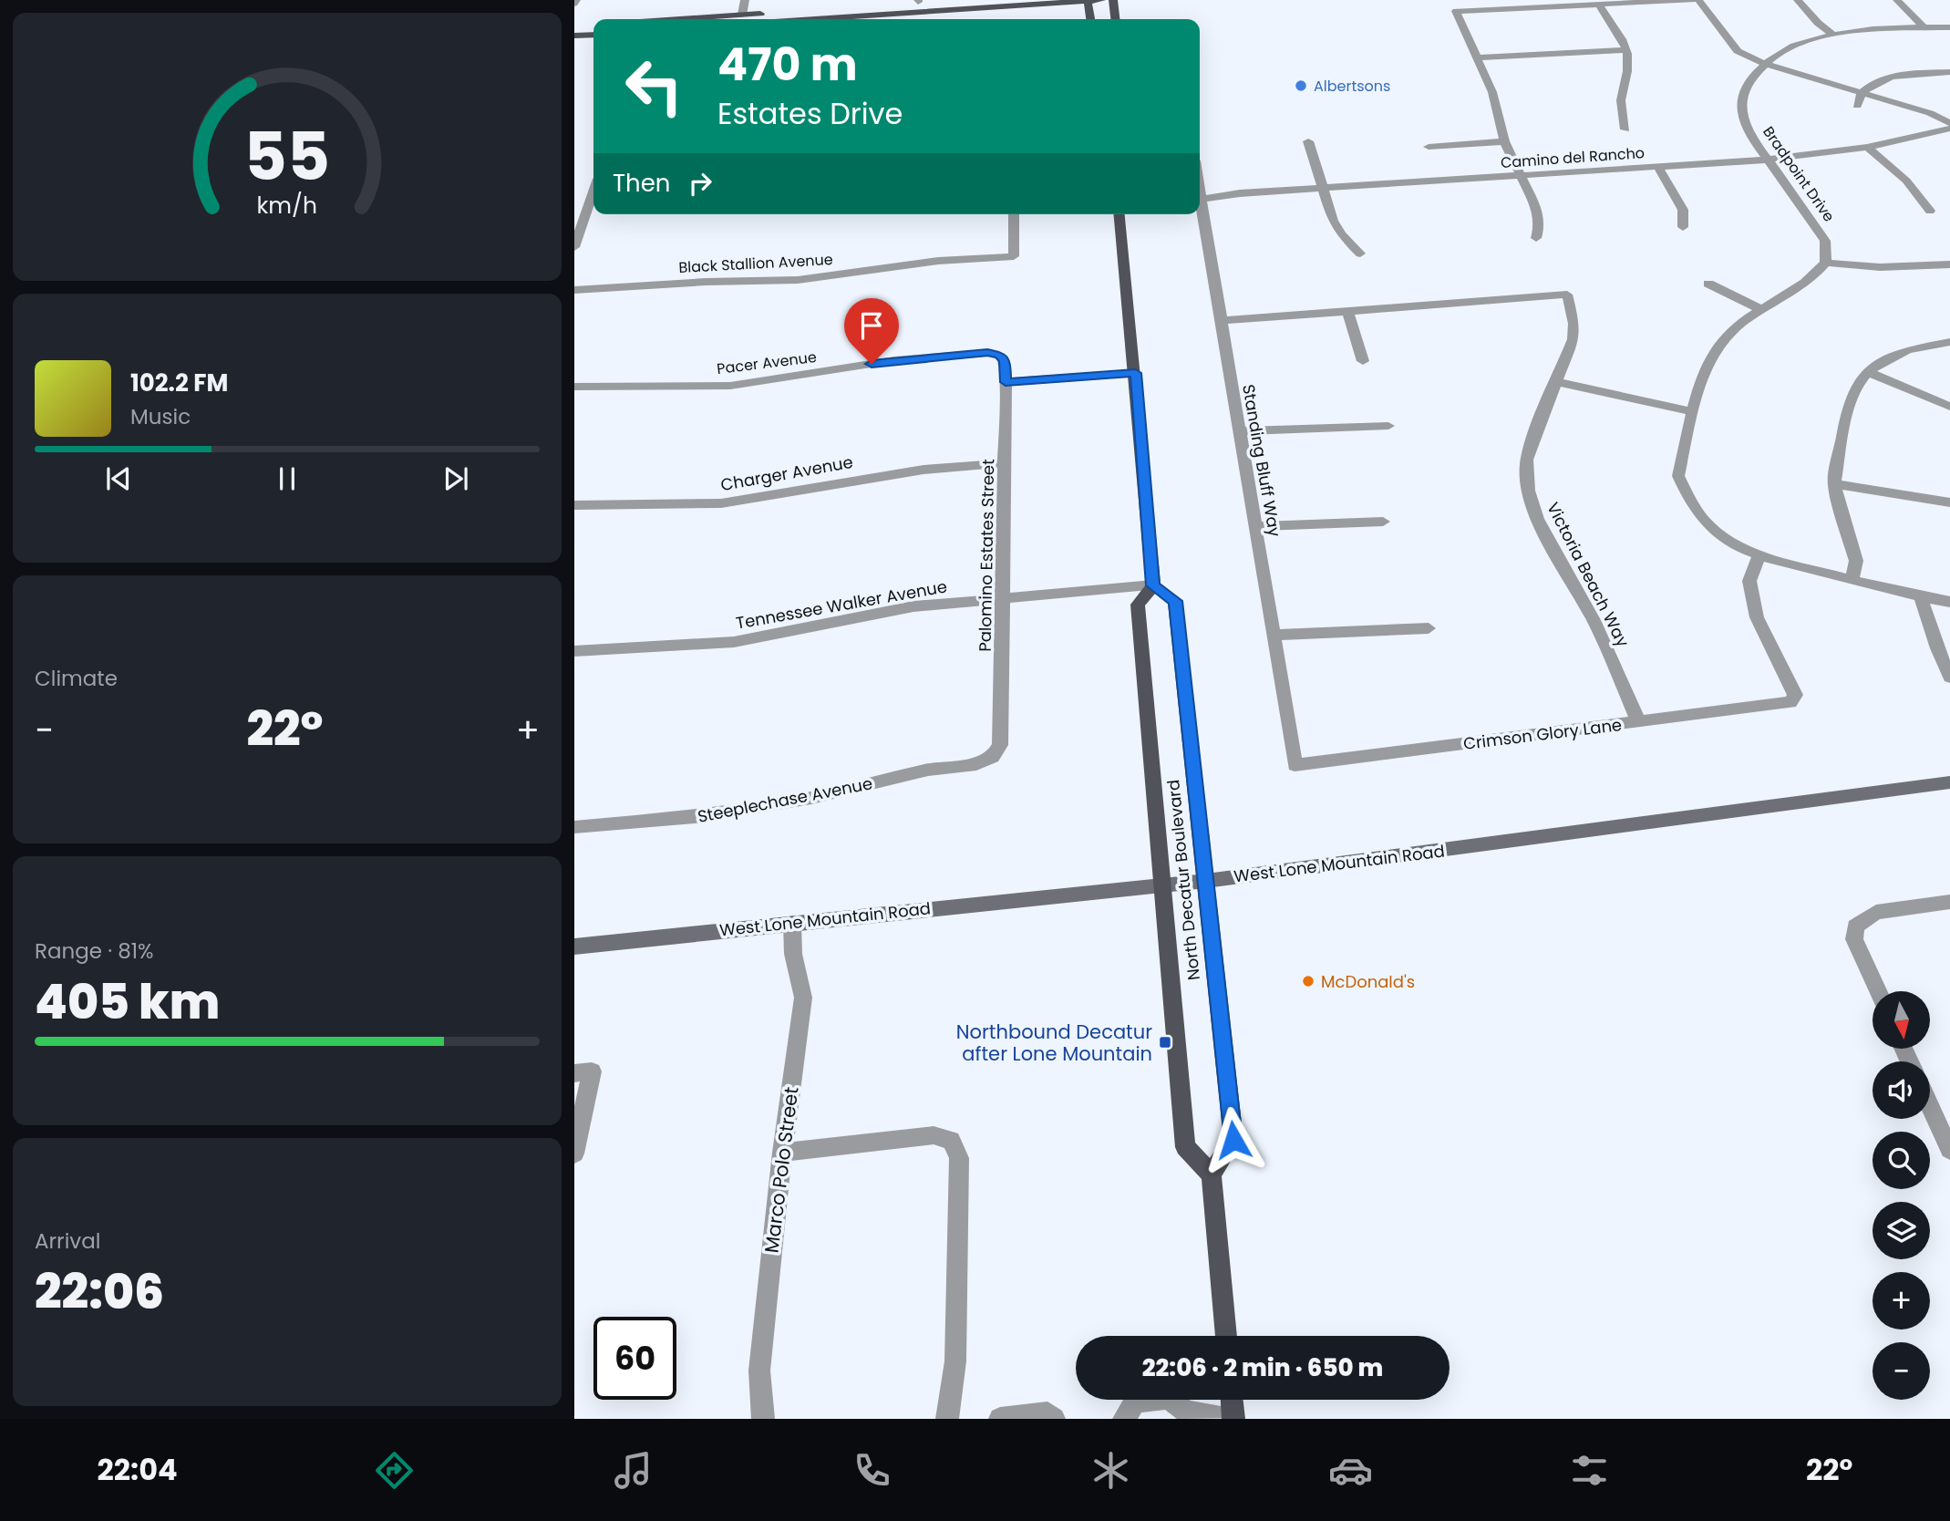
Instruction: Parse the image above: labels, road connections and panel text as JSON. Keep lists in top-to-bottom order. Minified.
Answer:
{"streets":{"main road":["West Lone Mountain Road","North Decatur Boulevard"],"street":["Camino del Rancho","Bradpoint Drive","Black Stallion Avenue","Pacer Avenue","Standing Bluff Way","Charger Avenue","Palomino Estates Street","Victoria Beach Way","Tennessee Walker Avenue","Crimson Glory Lane","Steeplechase Avenue","Marco Polo Street"]},"crossings":[["Camino del Rancho","Bradpoint Drive"],["Pacer Avenue","Palomino Estates Street"],["Standing Bluff Way","Crimson Glory Lane"],["Charger Avenue","Palomino Estates Street"],["Palomino Estates Street","Tennessee Walker Avenue"],["Palomino Estates Street","Steeplechase Avenue"],["Victoria Beach Way","Crimson Glory Lane"],["Tennessee Walker Avenue","North Decatur Boulevard"],["West Lone Mountain Road","North Decatur Boulevard"],["West Lone Mountain Road","Marco Polo Street"]],"places":{"other":["Albertsons","McDonald's"],"transit":["Northbound Decatur after Lone Mountain"]},"north":"bottom","page":{"turn":["470 m","Estates Drive"],"then":"Then","song":["102.2 FM","Music"],"tile":["Climate",["Range · 81%","405 km"],["Arrival","22:06"]],"heat":["−","22°","+"],"map_buttons":["+","−"],"limit":"60","trip":"22:06 · 2 min · 650 m","tabs":["22:04","22°"],"gauge":["55","km/h"]}}
